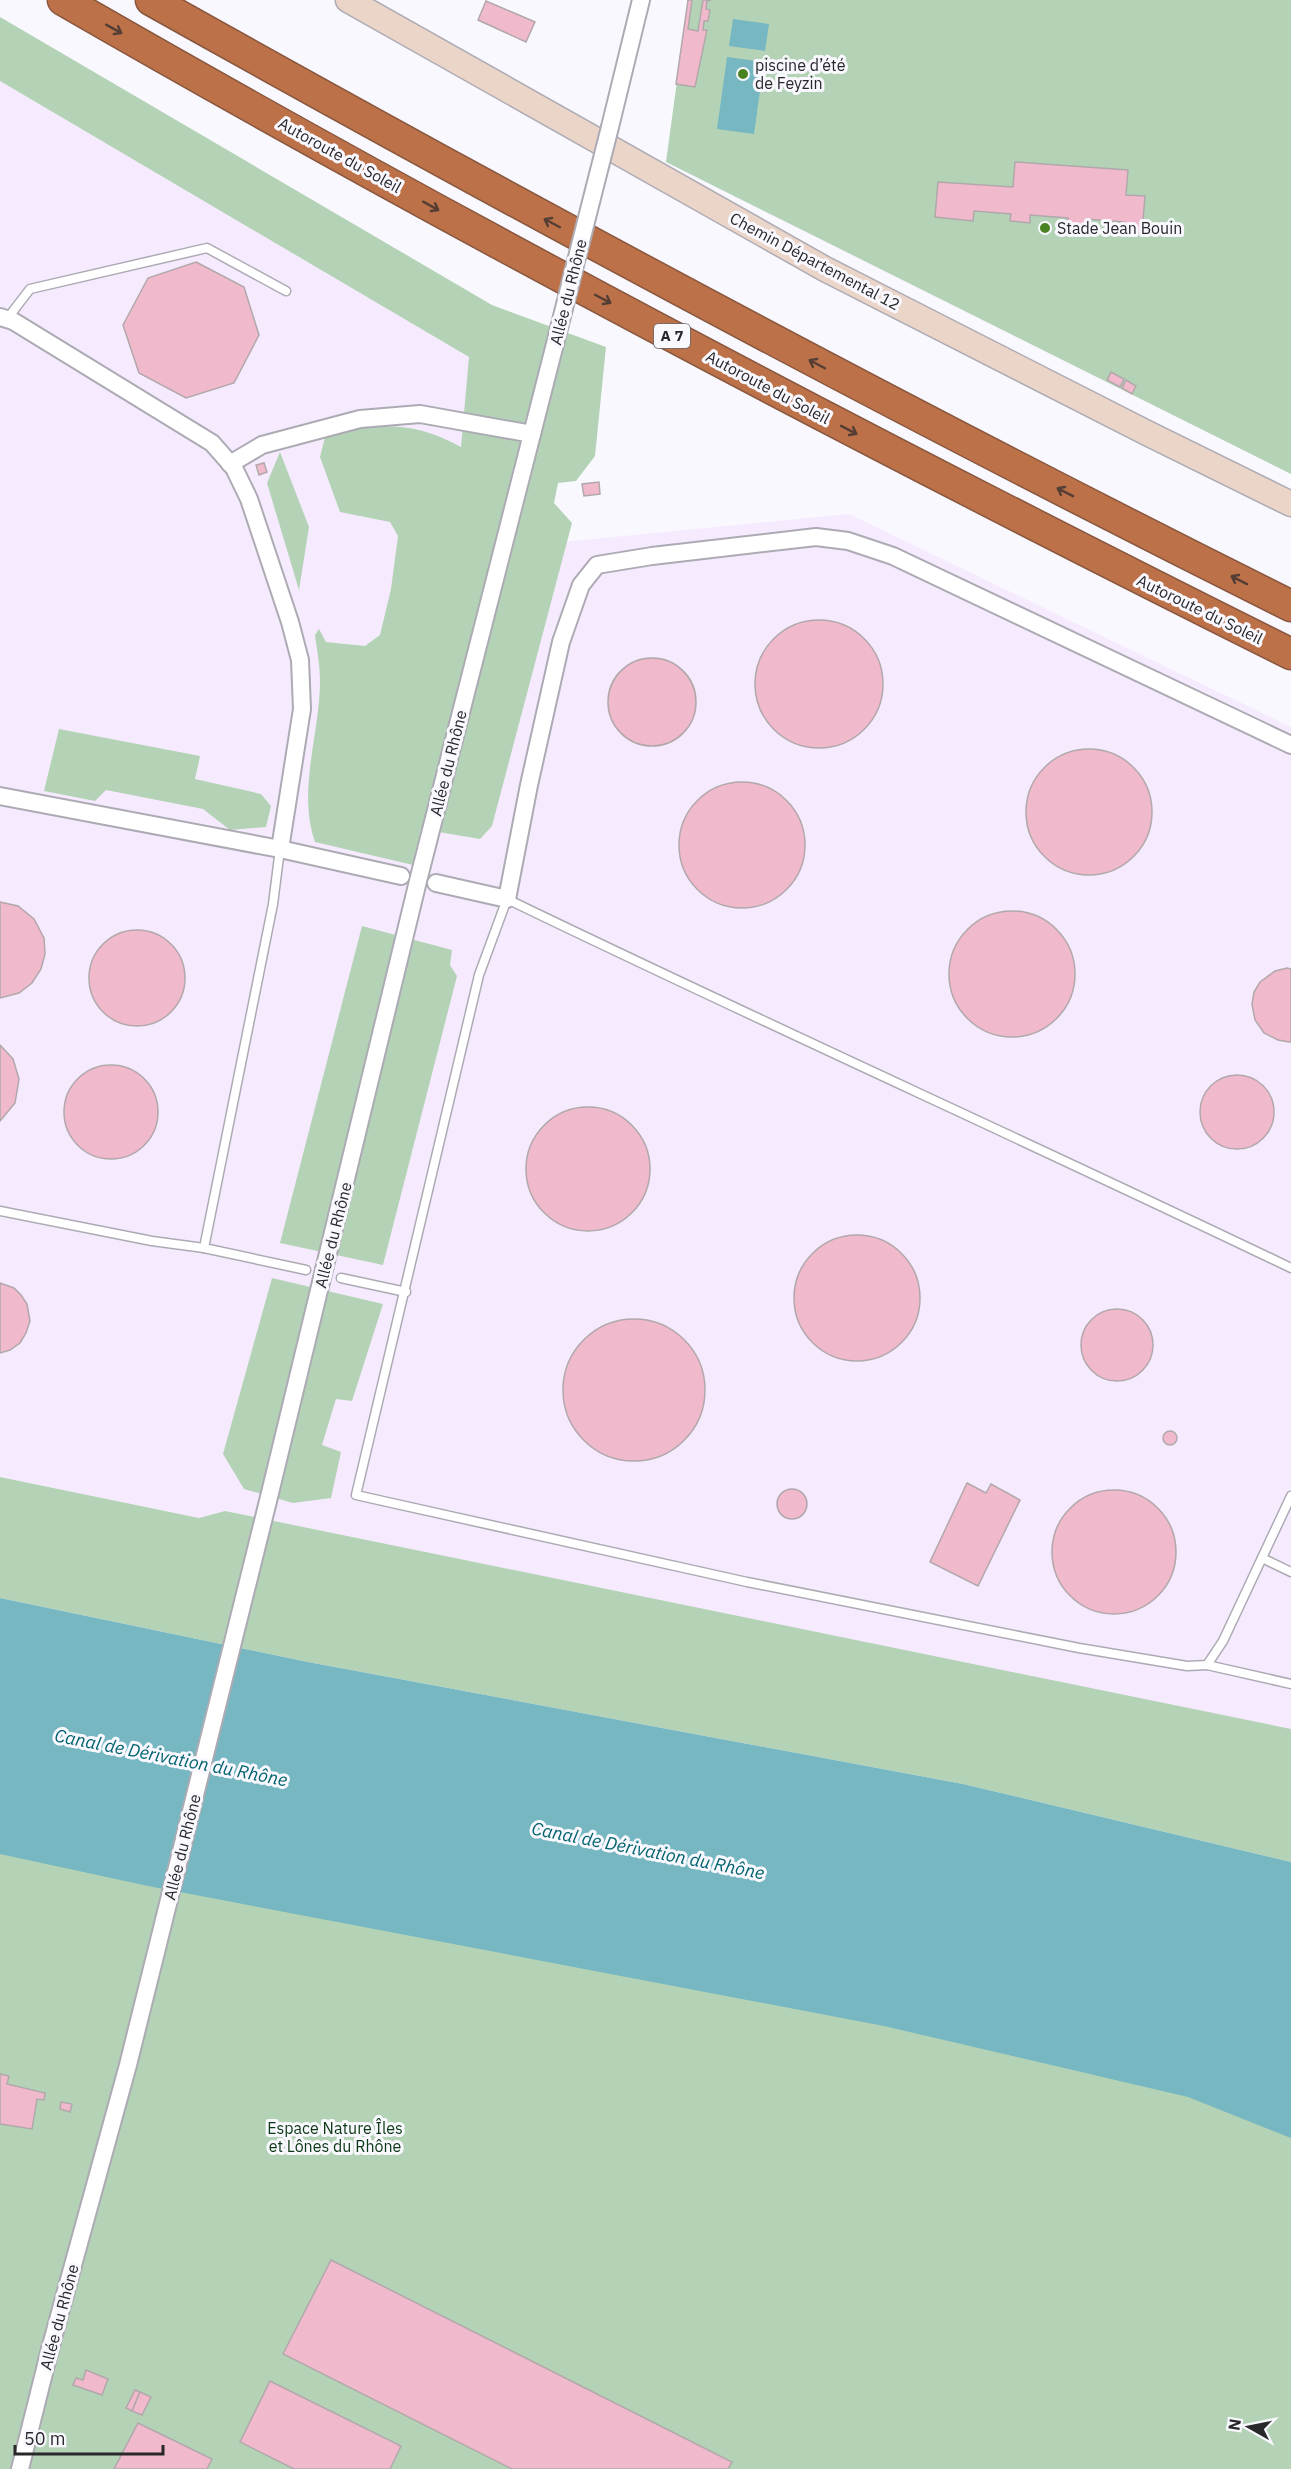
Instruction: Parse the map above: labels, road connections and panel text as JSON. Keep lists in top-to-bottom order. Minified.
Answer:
{"streets":{"highway":["Autoroute du Soleil","A 7"],"main road":["Chemin Départemental 12"],"street":["Allée du Rhône"]},"water":["Canal de Dérivation du Rhône"],"parks":["Espace Nature Îles et Lônes du Rhône"],"places":["piscine d’été de Feyzin","Stade Jean Bouin"],"scale_bar":"50 m","north":"left"}
